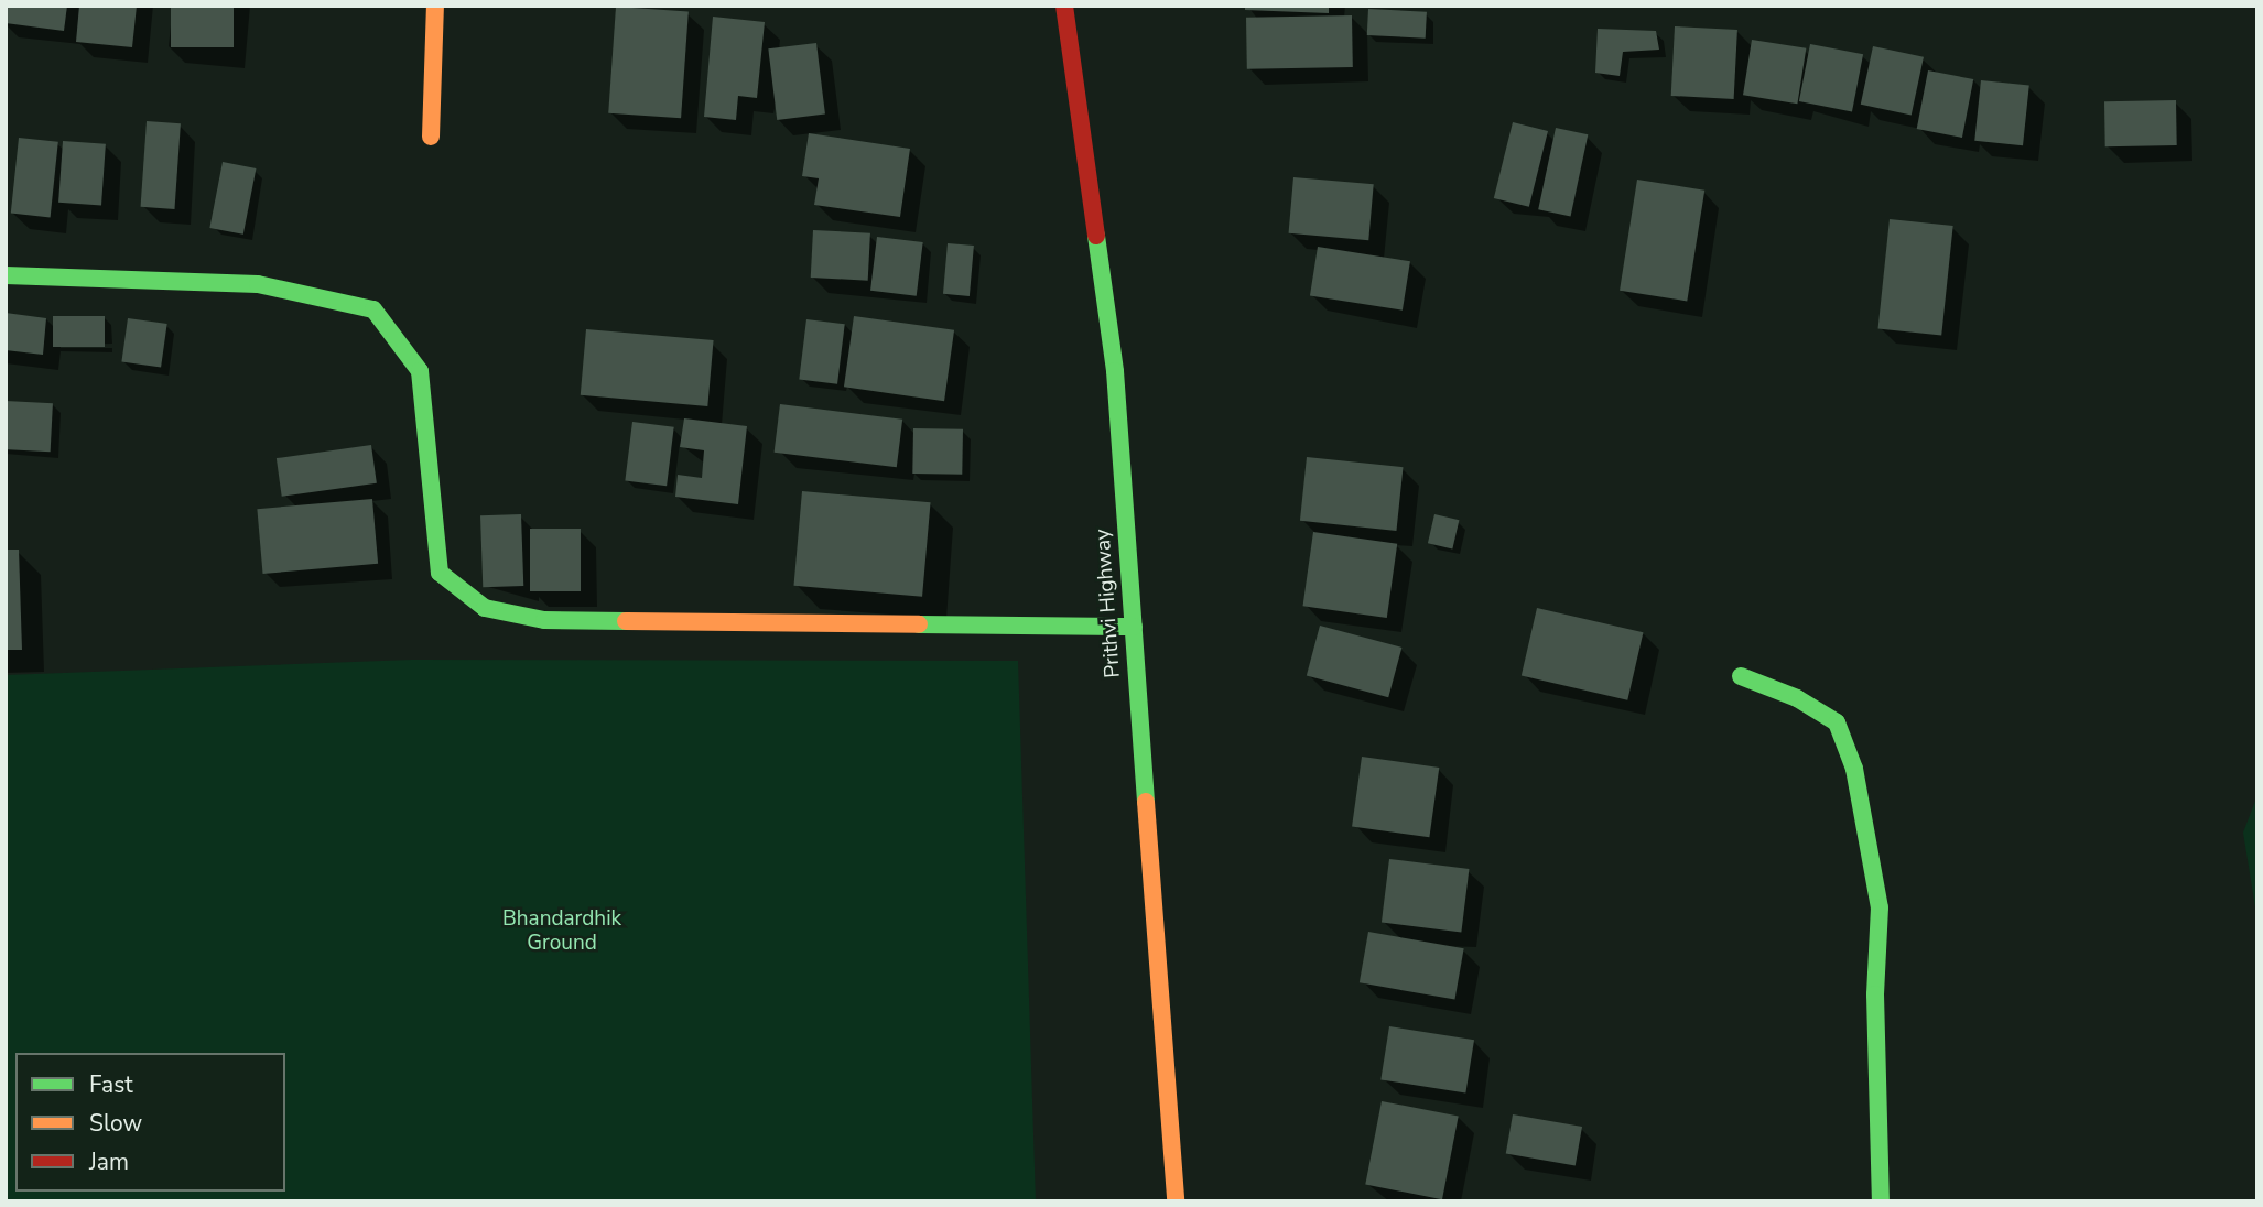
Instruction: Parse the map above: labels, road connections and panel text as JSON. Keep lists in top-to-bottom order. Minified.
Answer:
{"streets":{"main road":["Prithvi Highway"]},"parks":["Bhandardhik Ground"],"legend":["Fast","Slow","Jam"]}
